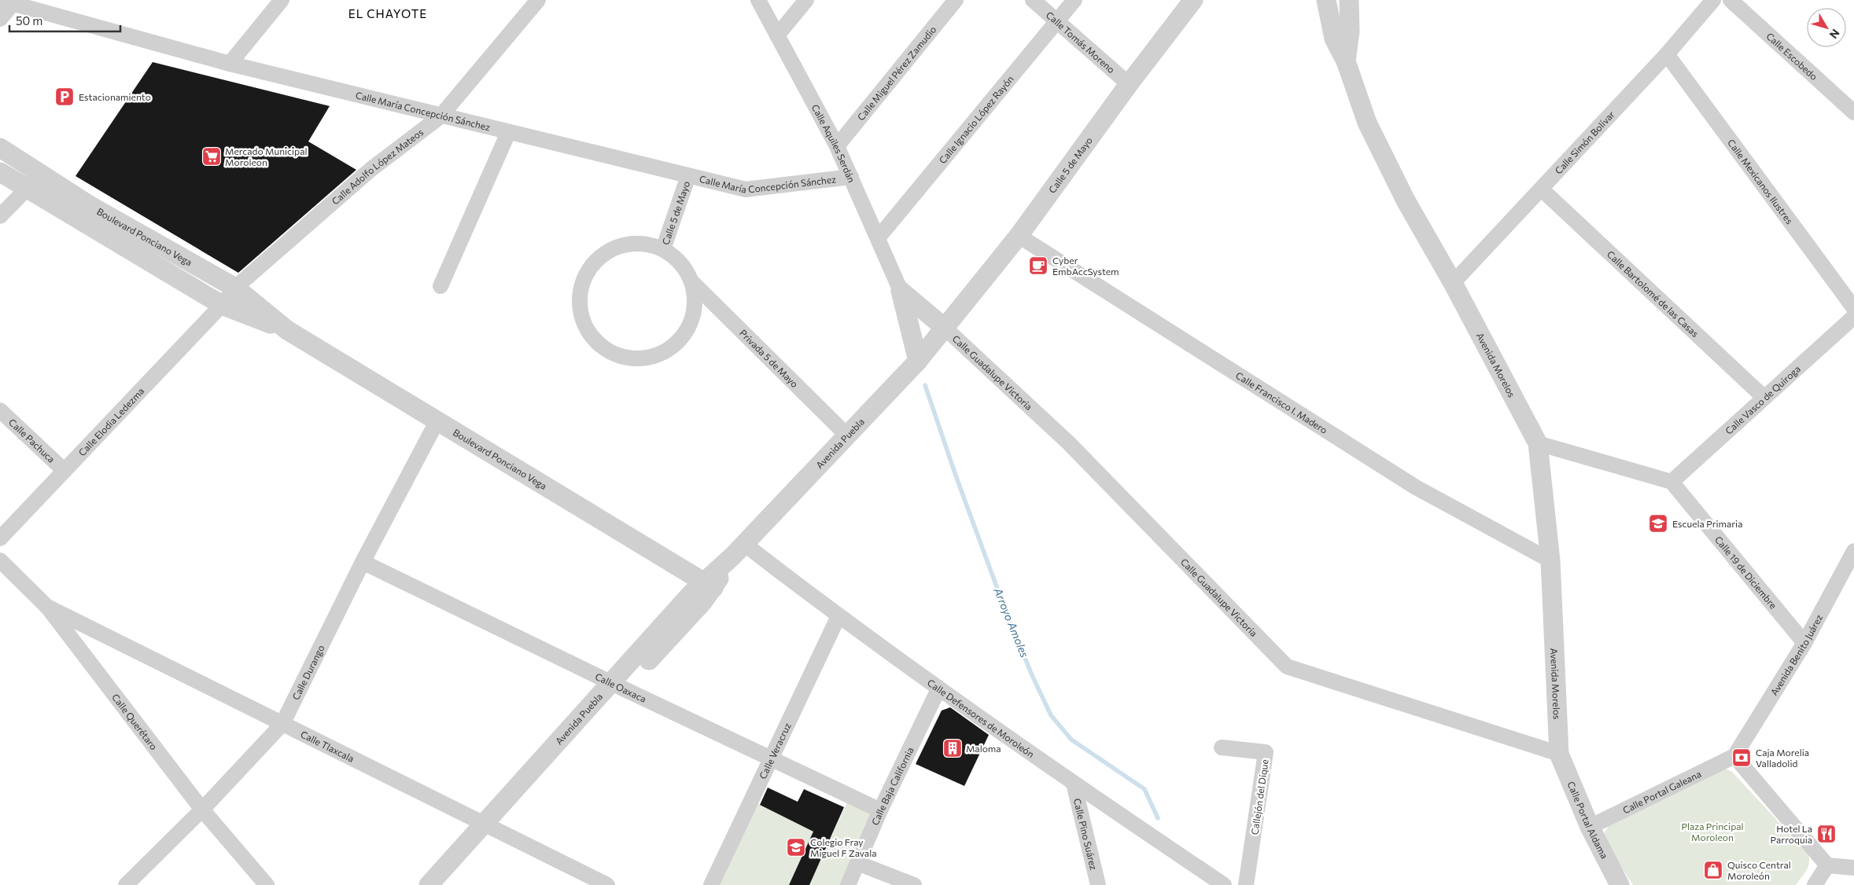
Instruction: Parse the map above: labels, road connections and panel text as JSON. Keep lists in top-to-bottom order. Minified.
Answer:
{"streets":{"street":["Calle Tomás Moreno","Calle Escobedo","Calle Miguel Pérez Zamudio","Calle María Concepción Sánchez","Calle Ignacio López Rayón","Calle Aquiles Serdán","Calle Simón Bolívar","Calle 5 de Mayo","Calle Adolfo López Mateos","Calle Mexicanos Ilustres","Boulevard Ponciano Vega","Calle Bartolomé de las Casas","Privada 5 de Mayo","Avenida Morelos","Calle Guadalupe Victoria","Calle Vasco de Quiroga","Calle Francisco I. Madero","Calle Elodia Ledezma","Calle Pachuca","Avenida Puebla","Calle 19 de Diciembre","Avenida Benito Juárez","Calle Durango","Calle Oaxaca","Calle Defensores de Moroleón","Calle Querétaro","Calle Tlaxcala","Calle Veracruz","Calle Baja California","Calle Portal Galeana","Callejón del Dique","Calle Portal Aldama","Calle Pino Suárez"]},"crossings":[["Calle Tomás Moreno","Calle Ignacio López Rayón"],["Calle Tomás Moreno","Calle 5 de Mayo"],["Calle Miguel Pérez Zamudio","Calle Aquiles Serdán"],["Calle María Concepción Sánchez","Calle Aquiles Serdán"],["Calle María Concepción Sánchez","Calle 5 de Mayo"],["Calle María Concepción Sánchez","Calle Adolfo López Mateos"],["Calle Ignacio López Rayón","Calle Aquiles Serdán"],["Calle Aquiles Serdán","Calle 5 de Mayo"],["Calle Aquiles Serdán","Calle Guadalupe Victoria"],["Calle Aquiles Serdán","Avenida Puebla"],["Calle Simón Bolívar","Calle Mexicanos Ilustres"],["Calle Simón Bolívar","Calle Bartolomé de las Casas"],["Calle Simón Bolívar","Avenida Morelos"],["Calle 5 de Mayo","Privada 5 de Mayo"],["Calle 5 de Mayo","Calle Guadalupe Victoria"],["Calle 5 de Mayo","Calle Francisco I. Madero"],["Calle 5 de Mayo","Avenida Puebla"],["Calle Adolfo López Mateos","Boulevard Ponciano Vega"],["Calle Adolfo López Mateos","Calle Elodia Ledezma"],["Boulevard Ponciano Vega","Calle Elodia Ledezma"],["Boulevard Ponciano Vega","Avenida Puebla"],["Boulevard Ponciano Vega","Calle Durango"],["Calle Bartolomé de las Casas","Calle Vasco de Quiroga"],["Privada 5 de Mayo","Avenida Puebla"],["Avenida Morelos","Calle Guadalupe Victoria"],["Avenida Morelos","Calle Francisco I. Madero"],["Avenida Morelos","Calle Portal Aldama"],["Calle Guadalupe Victoria","Avenida Puebla"],["Calle Guadalupe Victoria","Calle Portal Aldama"],["Calle Vasco de Quiroga","Calle 19 de Diciembre"],["Calle Elodia Ledezma","Calle Pachuca"],["Avenida Puebla","Calle Oaxaca"],["Avenida Puebla","Calle Defensores de Moroleón"],["Avenida Puebla","Calle Tlaxcala"],["Calle 19 de Diciembre","Avenida Benito Juárez"],["Avenida Benito Juárez","Calle Portal Galeana"],["Calle Durango","Calle Oaxaca"],["Calle Durango","Calle Querétaro"],["Calle Durango","Calle Tlaxcala"],["Calle Oaxaca","Calle Veracruz"],["Calle Oaxaca","Calle Baja California"],["Calle Defensores de Moroleón","Calle Veracruz"],["Calle Defensores de Moroleón","Calle Baja California"],["Calle Defensores de Moroleón","Calle Pino Suárez"],["Calle Querétaro","Calle Tlaxcala"],["Calle Portal Galeana","Calle Portal Aldama"]],"districts":["EL CHAYOTE"],"water":["Arroyo Amoles"],"parks":["Plaza Principal Moroleon"],"places":{"parking":["Estacionamiento"],"supermarket":["Mercado Municipal Moroleon"],"cafe":["Cyber EmbAccSystem"],"school or university":["Escuela Primaria","Colegio Fray Miguel F Zavala"],"building":["Maloma"],"bank":["Caja Morelia Valladolid"],"restaurant":["Hotel La Parroquia"],"shop":["Quisco Central Moroleón"]},"scale_bar":"50 m","north":"bottom right"}
